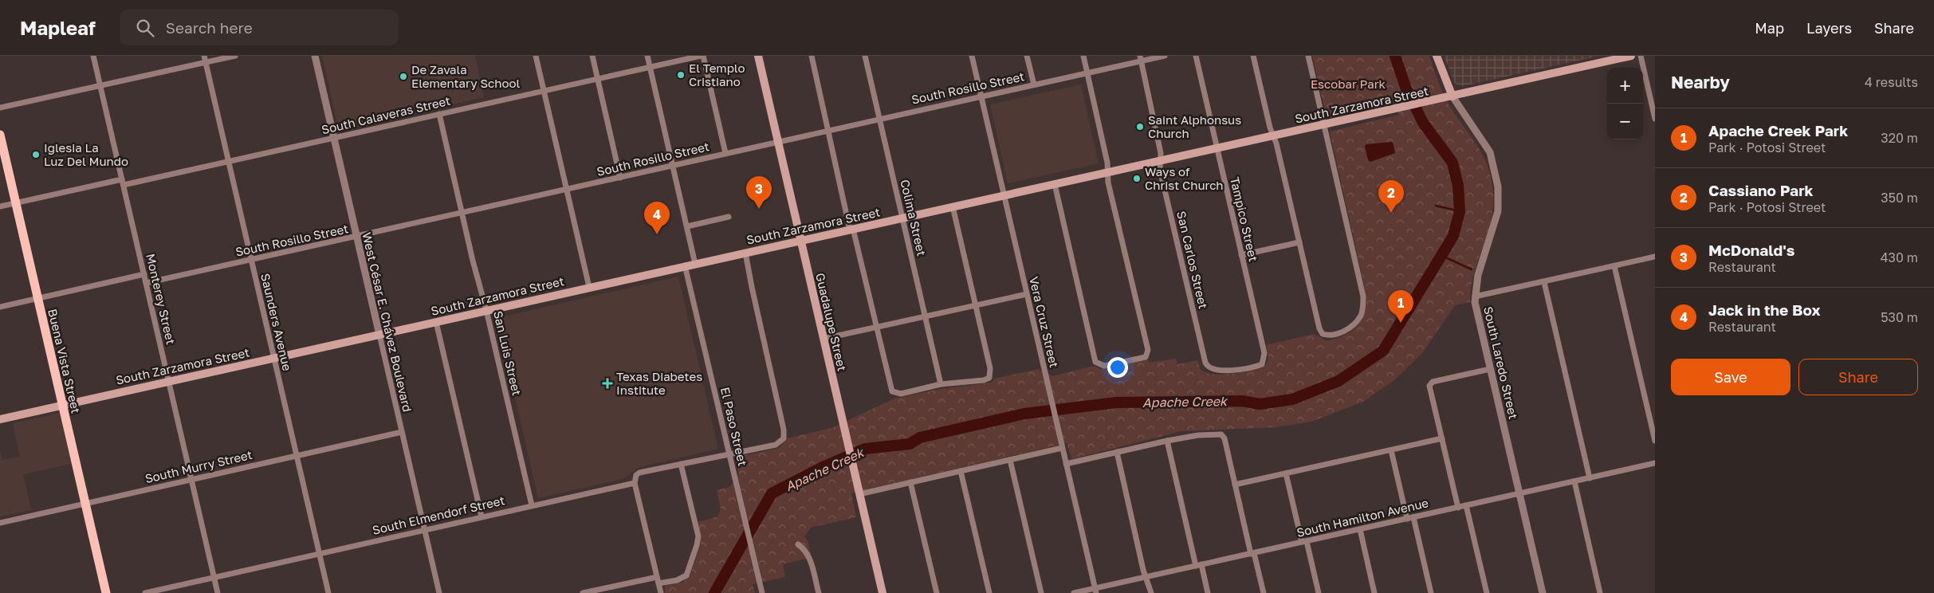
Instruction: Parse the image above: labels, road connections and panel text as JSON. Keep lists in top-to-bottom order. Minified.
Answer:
{"streets":{"main road":["South Zarzamora Street","Guadalupe Street","Buena Vista Street","South Laredo Street"],"street":["South Rosillo Street","South Calaveras Street","Colima Street","Tampico Street","San Carlos Street","Monterey Street","Saunders Avenue","West César E. Chávez Boulevard","Vera Cruz Street","San Luis Street","El Paso Street","South Murry Street","South Elmendorf Street","South Hamilton Avenue"]},"crossings":[["South Rosillo Street","Colima Street"],["South Rosillo Street","San Carlos Street"],["South Rosillo Street","Monterey Street"],["South Rosillo Street","Saunders Avenue"],["South Rosillo Street","West César E. Chávez Boulevard"],["South Rosillo Street","Guadalupe Street"],["South Rosillo Street","Vera Cruz Street"],["South Rosillo Street","San Luis Street"],["South Zarzamora Street","Colima Street"],["South Zarzamora Street","Tampico Street"],["South Zarzamora Street","San Carlos Street"],["South Zarzamora Street","Monterey Street"],["South Zarzamora Street","Saunders Avenue"],["South Zarzamora Street","West César E. Chávez Boulevard"],["South Zarzamora Street","Guadalupe Street"],["South Zarzamora Street","Vera Cruz Street"],["South Zarzamora Street","San Luis Street"],["South Zarzamora Street","Buena Vista Street"],["South Zarzamora Street","South Laredo Street"],["South Zarzamora Street","El Paso Street"],["South Calaveras Street","Monterey Street"],["South Calaveras Street","Saunders Avenue"],["South Calaveras Street","West César E. Chávez Boulevard"],["South Calaveras Street","San Luis Street"],["South Calaveras Street","Buena Vista Street"],["Tampico Street","San Carlos Street"],["Monterey Street","South Murry Street"],["Monterey Street","South Elmendorf Street"],["Saunders Avenue","South Murry Street"],["Saunders Avenue","South Elmendorf Street"],["West César E. Chávez Boulevard","South Murry Street"],["West César E. Chávez Boulevard","South Elmendorf Street"],["Vera Cruz Street","South Hamilton Avenue"],["San Luis Street","South Elmendorf Street"],["Buena Vista Street","South Murry Street"],["South Laredo Street","South Hamilton Avenue"]],"water":["Apache Creek"],"parks":["Escobar Park"],"places":{"other":["El Templo Cristiano","De Zavala Elementary School","Saint Alphonsus Church","Iglesia La Luz Del Mundo","Ways of Christ Church"],"health":["Texas Diabetes Institute"]},"page":{"header":"Mapleaf","search":"Search here","nav":["Map","Layers","Share"],"heading":["Nearby","4 results"],"map_buttons":["+","−"],"list":[{"mark":"1","name":"Apache Creek Park","note":"Park · Potosi Street","value":"320 m"},{"mark":"2","name":"Cassiano Park","note":"Park · Potosi Street","value":"350 m"},{"mark":"3","name":"McDonald's","note":"Restaurant","value":"430 m"},{"mark":"4","name":"Jack in the Box","note":"Restaurant","value":"530 m"}],"pins":["3","2","4","1"],"buttons":["Save","Share"]}}
